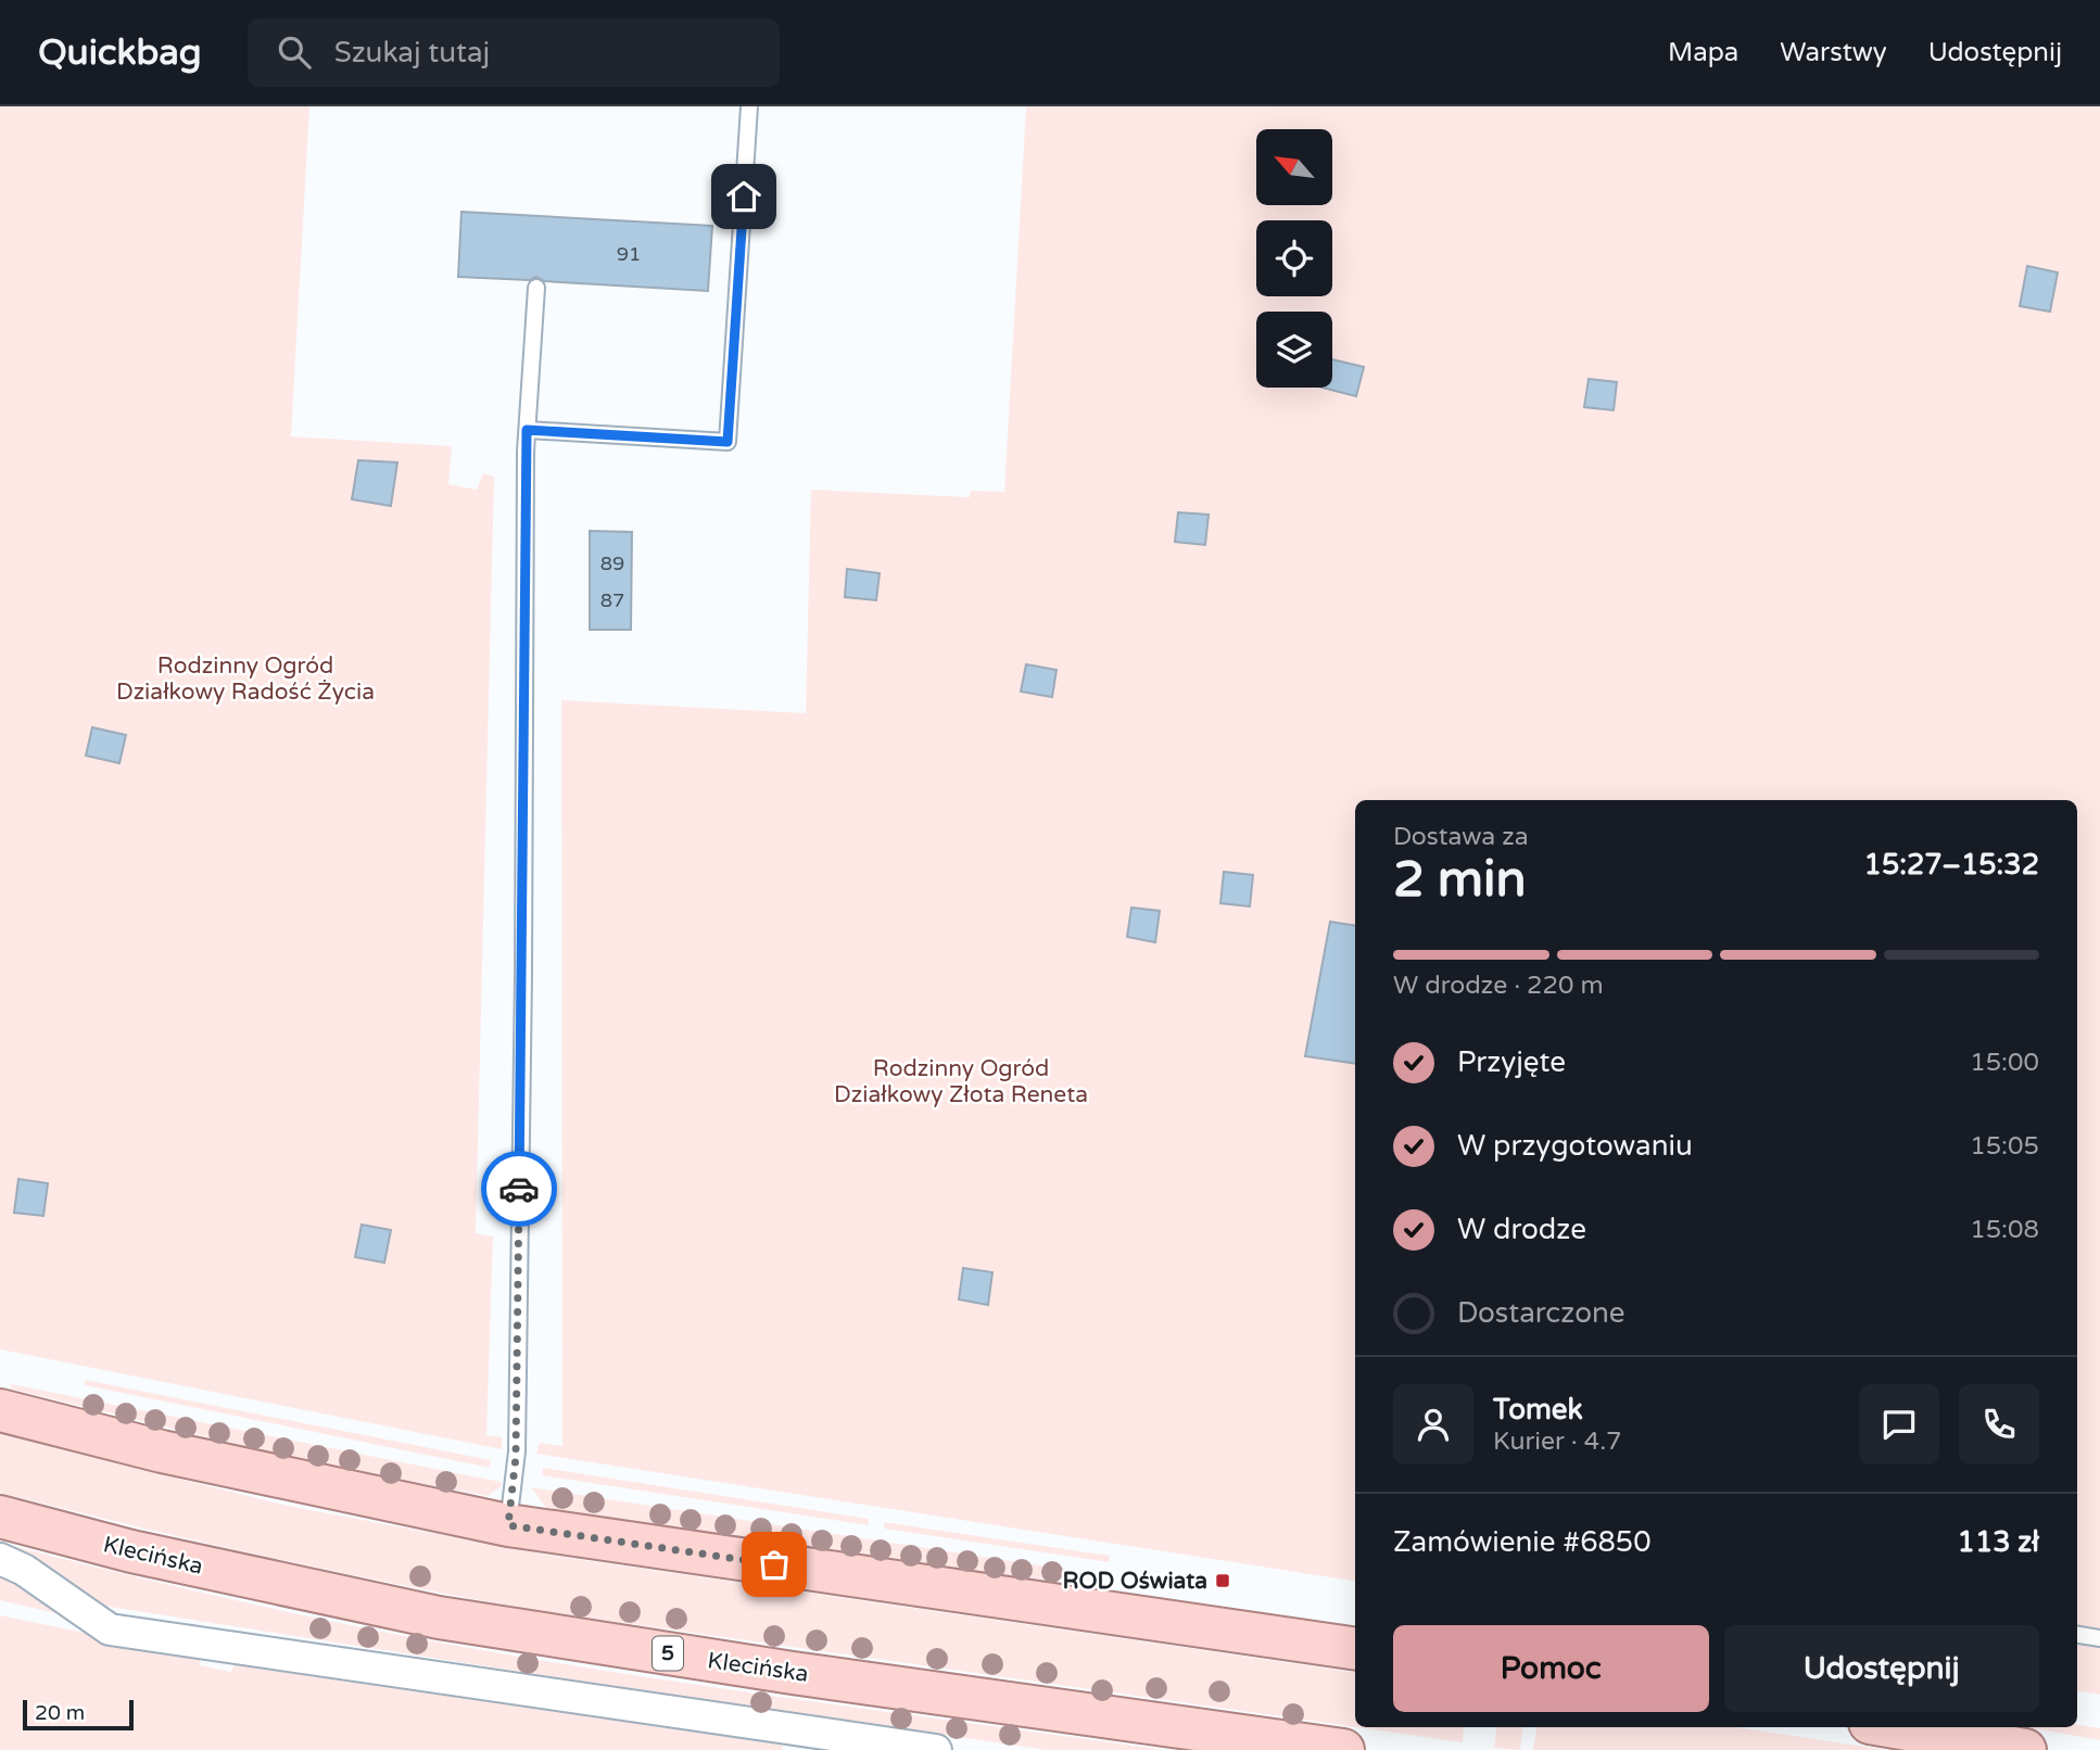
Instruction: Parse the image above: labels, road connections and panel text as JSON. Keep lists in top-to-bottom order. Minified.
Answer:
{"streets":{"main road":["Klecińska","5"]},"parks":["Rodzinny Ogród Działkowy Radość Życia","Rodzinny Ogród Działkowy Złota Reneta"],"places":{"transit":["ROD Oświata"]},"house_numbers":["91","89","87"],"scale_bar":"20 m","north":"top left","page":{"header":"Quickbag","search":"Szukaj tutaj","nav":["Mapa","Warstwy","Udostępnij"],"heading":["2 min","Dostawa za","15:27–15:32"],"panel":["Tomek","Kurier · 4.7","Zamówienie #6850","113 zł"],"bar":"W drodze · 220 m","list":[["Przyjęte","15:00"],["W przygotowaniu","15:05"],["W drodze","15:08"],"Dostarczone"],"buttons":["Pomoc","Udostępnij"],"scale":"20 m"}}
